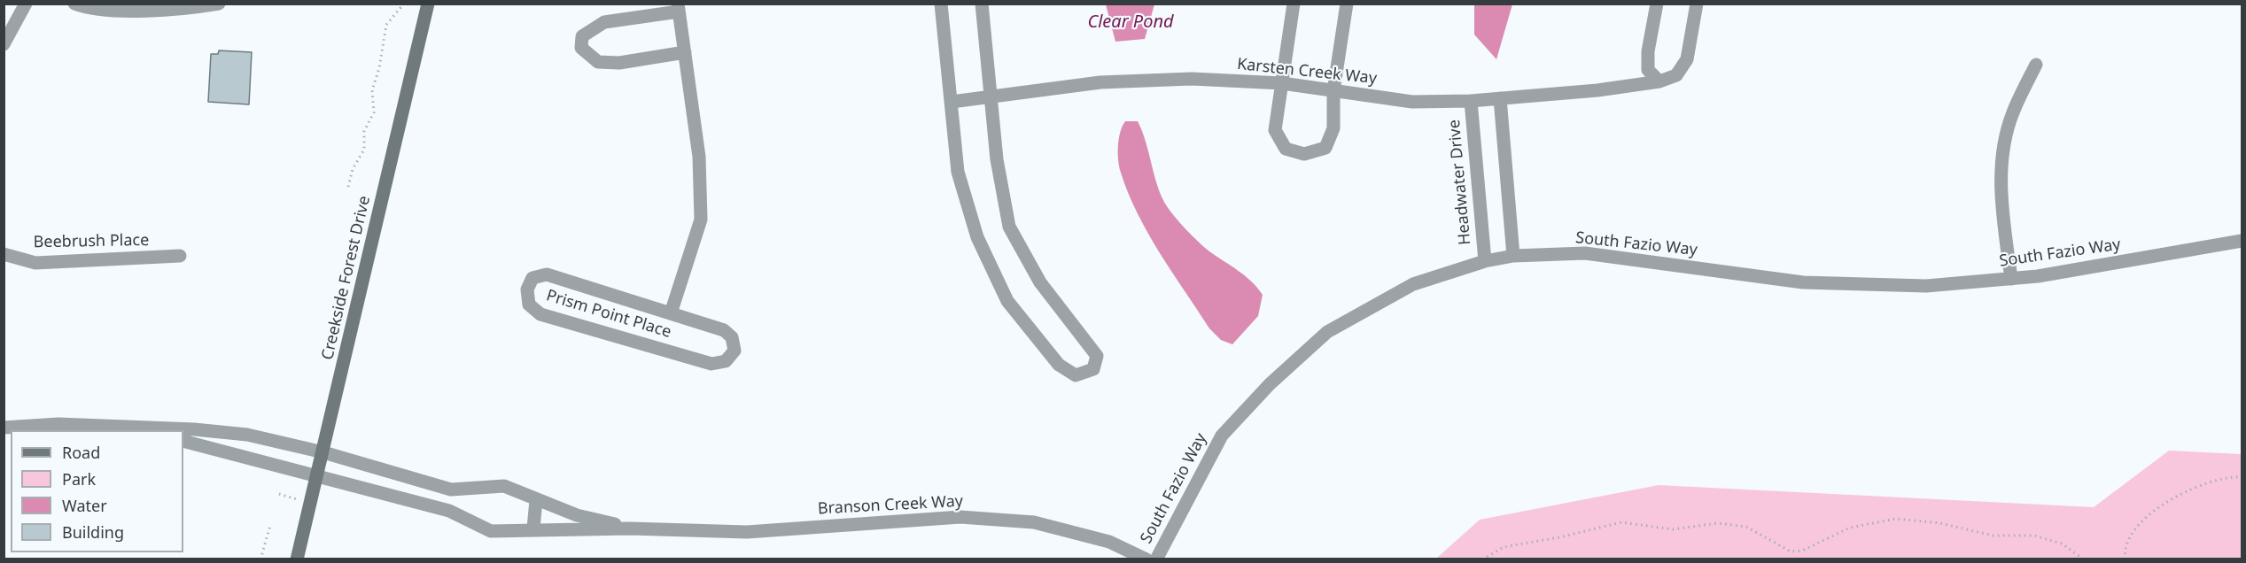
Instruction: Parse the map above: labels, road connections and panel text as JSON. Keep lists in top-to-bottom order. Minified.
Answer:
{"streets":{"main road":["Creekside Forest Drive"],"street":["Karsten Creek Way","Headwater Drive","Beebrush Place","South Fazio Way","Prism Point Place","Branson Creek Way"]},"crossings":[["Karsten Creek Way","Headwater Drive"],["Headwater Drive","South Fazio Way"],["Creekside Forest Drive","Branson Creek Way"]],"water":["Clear Pond"],"legend":["Road","Park","Water","Building"]}
